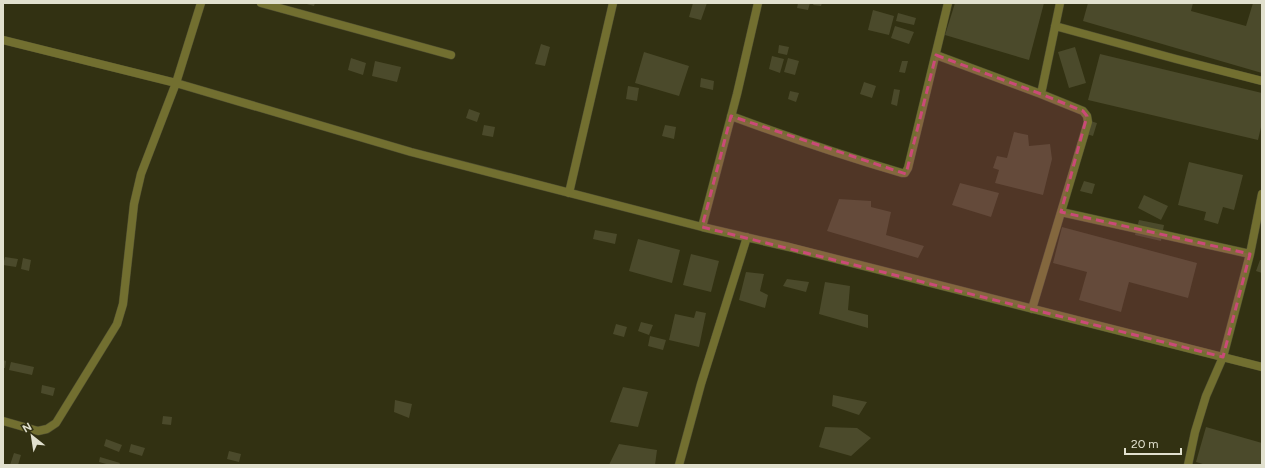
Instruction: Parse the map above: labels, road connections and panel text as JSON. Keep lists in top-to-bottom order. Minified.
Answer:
{"scale_bar":"20 m","north":"top left"}
